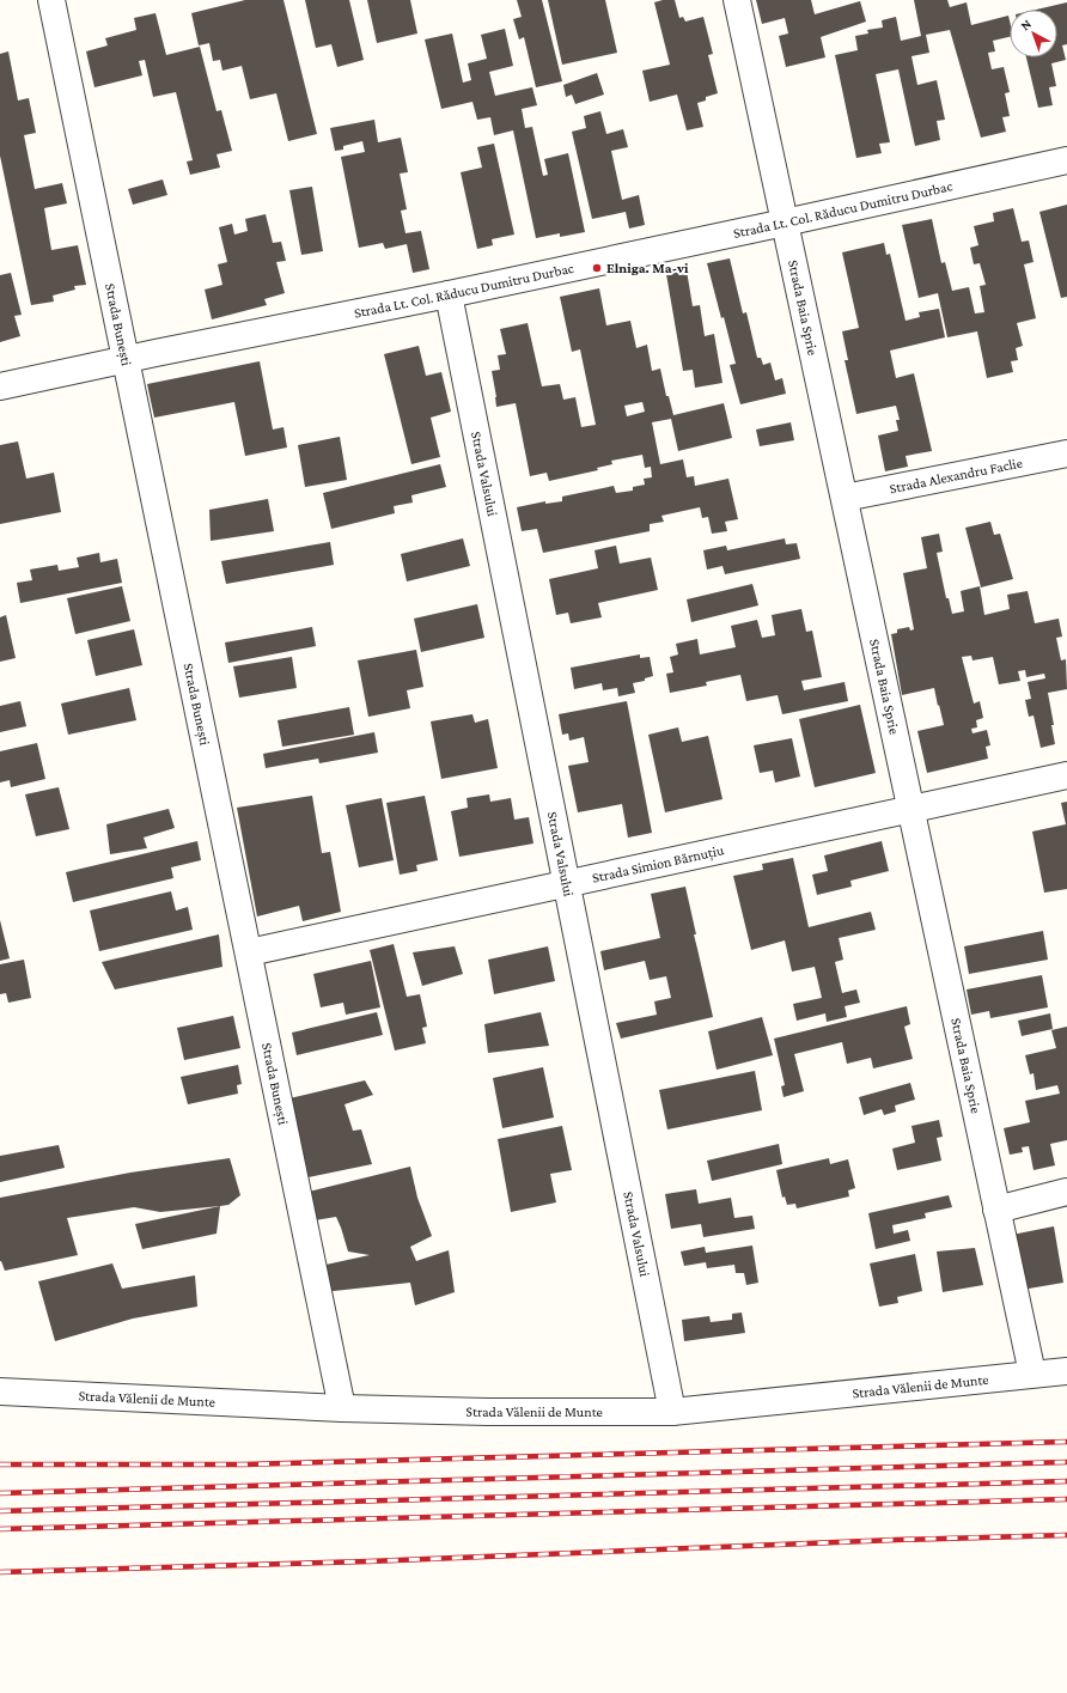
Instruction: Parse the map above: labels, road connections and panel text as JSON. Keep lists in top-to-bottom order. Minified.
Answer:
{"streets":{"street":["Strada Lt. Col. Răducu Dumitru Durbac","Strada Baia Sprie","Strada Bunești","Strada Valsului","Strada Alexandru Faclie","Strada Simion Bărnuțiu","Strada Vălenii de Munte"]},"crossings":[["Strada Lt. Col. Răducu Dumitru Durbac","Strada Baia Sprie"],["Strada Lt. Col. Răducu Dumitru Durbac","Strada Bunești"],["Strada Lt. Col. Răducu Dumitru Durbac","Strada Valsului"],["Strada Baia Sprie","Strada Alexandru Faclie"],["Strada Baia Sprie","Strada Simion Bărnuțiu"],["Strada Baia Sprie","Strada Vălenii de Munte"],["Strada Bunești","Strada Simion Bărnuțiu"],["Strada Bunești","Strada Vălenii de Munte"],["Strada Valsului","Strada Simion Bărnuțiu"],["Strada Valsului","Strada Vălenii de Munte"]],"places":["Elniga. Ma-vi"],"north":"top left"}
